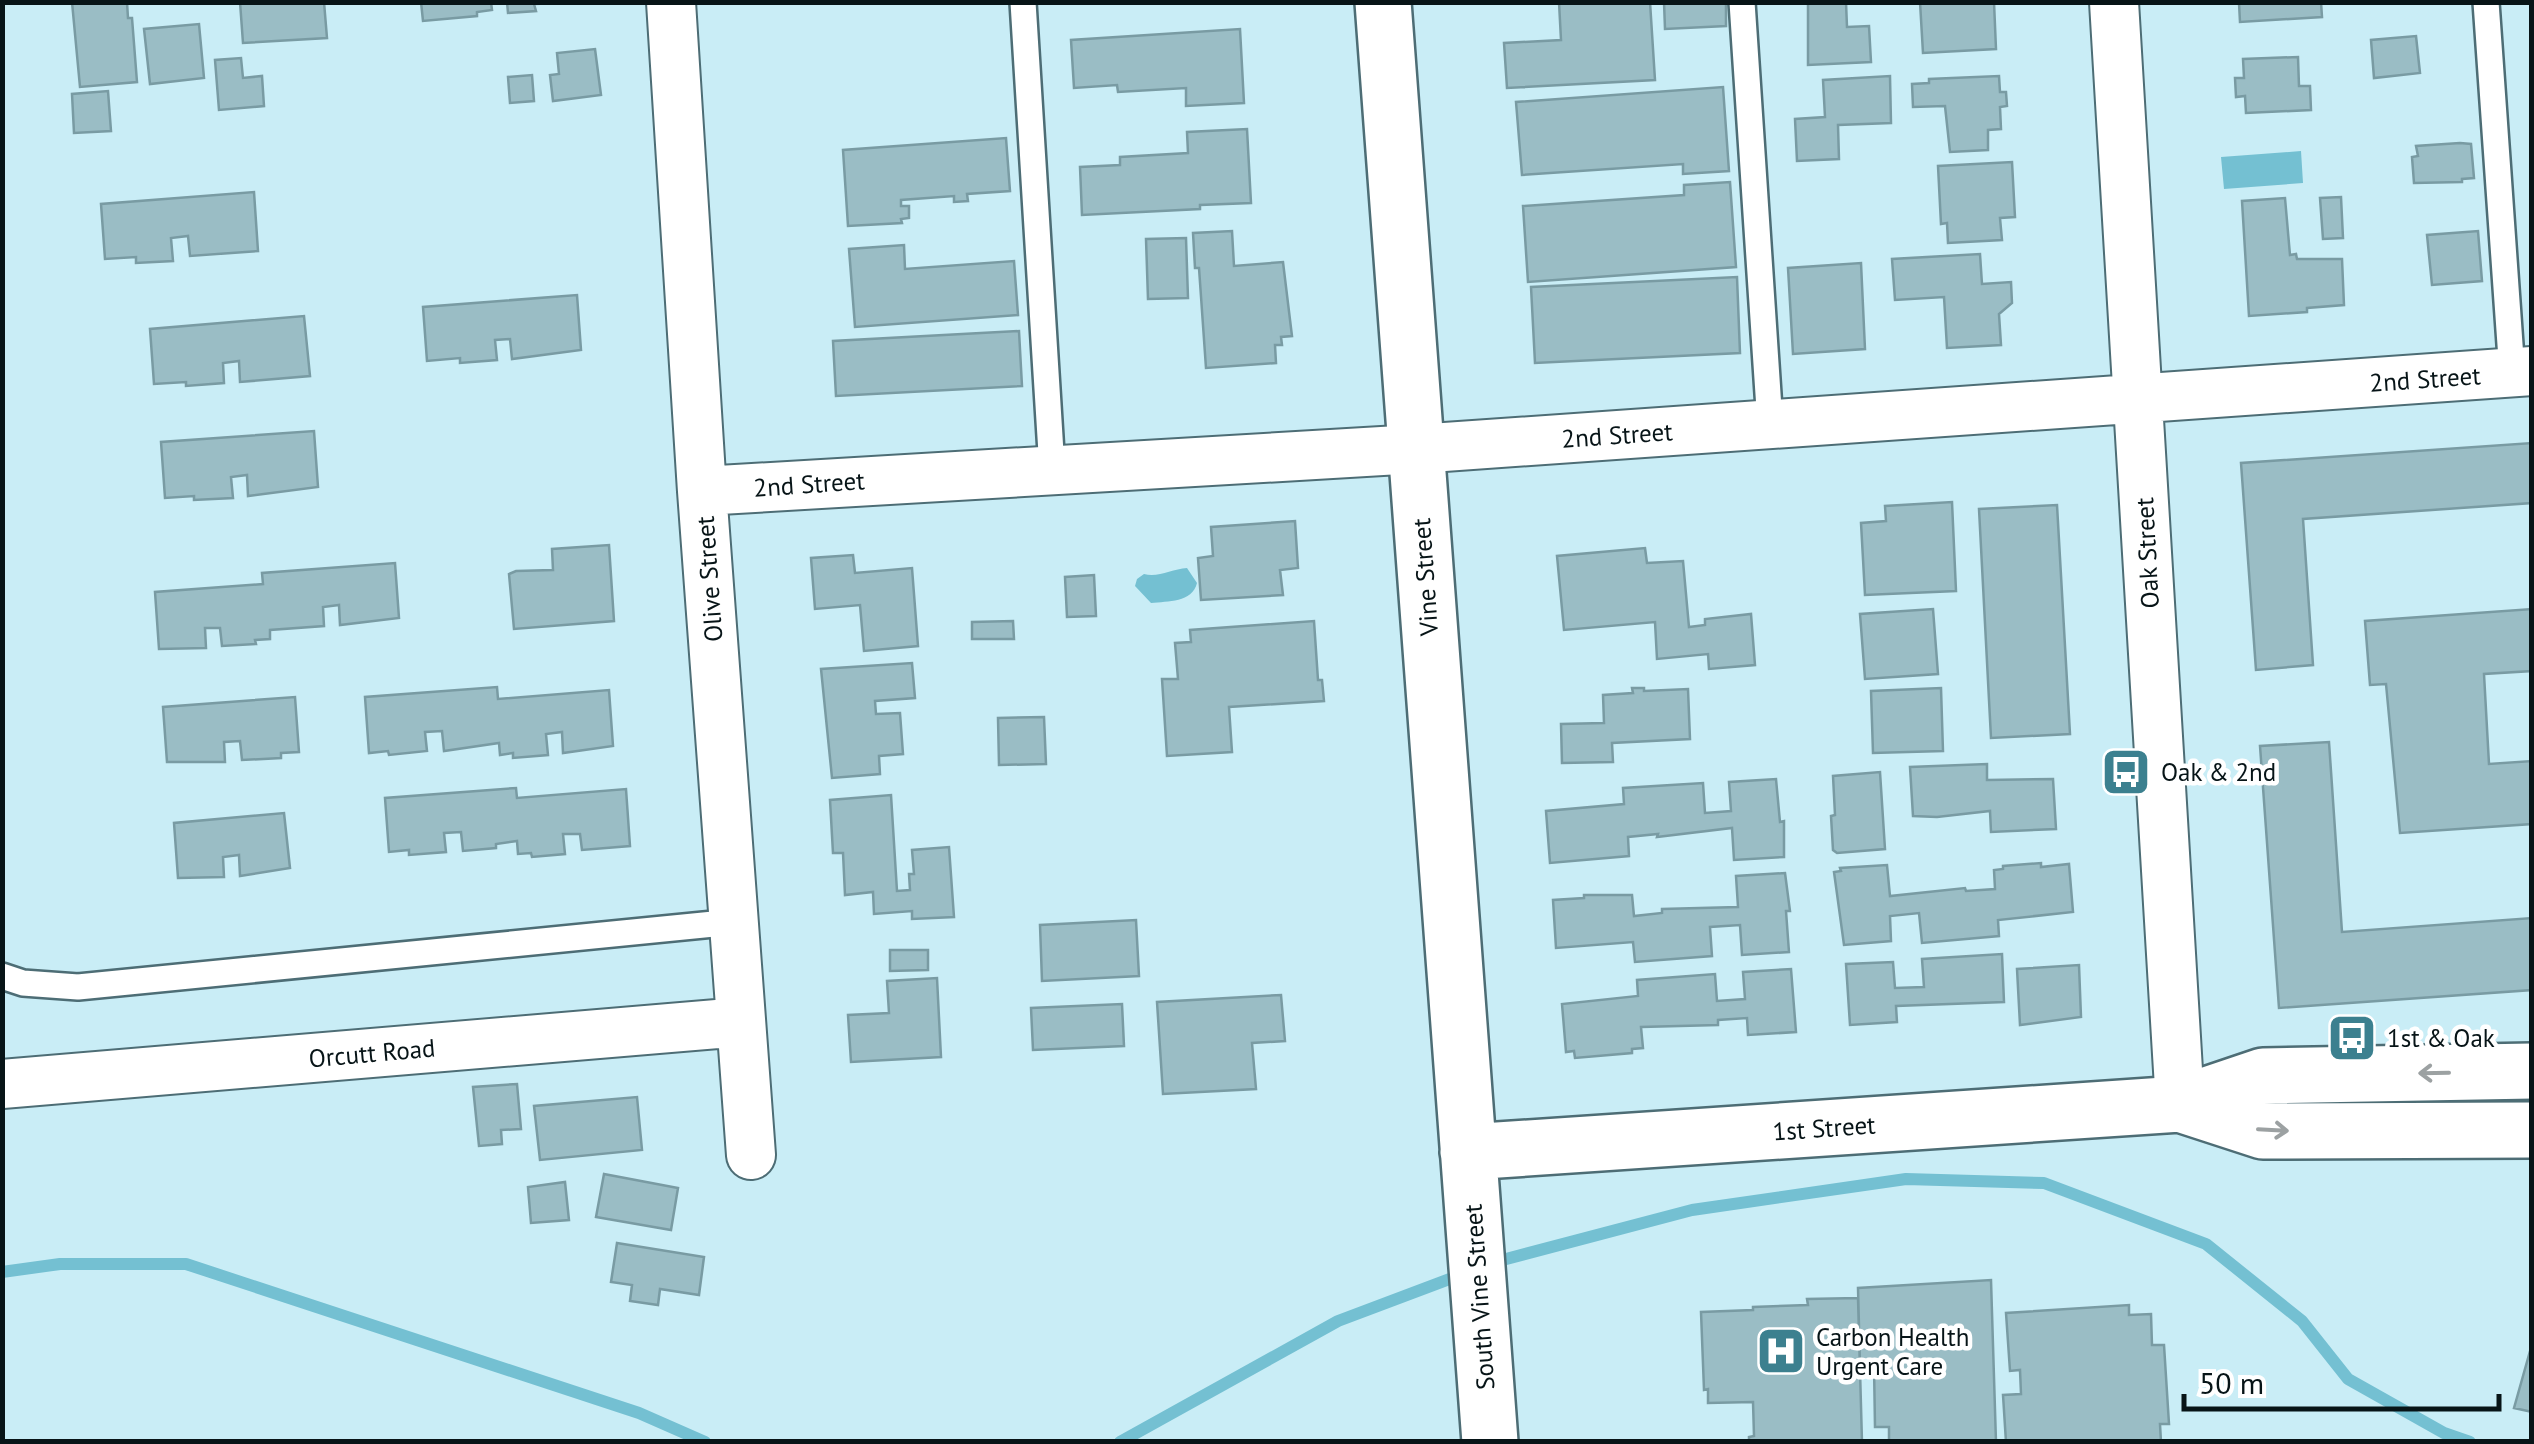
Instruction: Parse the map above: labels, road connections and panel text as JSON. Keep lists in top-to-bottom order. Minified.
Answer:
{"streets":{"street":["2nd Street","Oak Street","Vine Street","Olive Street","Orcutt Road","1st Street","South Vine Street"]},"crossings":[["2nd Street","Oak Street"],["2nd Street","Vine Street"],["2nd Street","Olive Street"],["Oak Street","1st Street"],["Vine Street","1st Street"],["Vine Street","South Vine Street"],["Olive Street","Orcutt Road"],["1st Street","South Vine Street"]],"places":{"bus stop":["Oak & 2nd","1st & Oak"],"hospital":["Carbon Health Urgent Care"]},"scale_bar":"50 m"}
